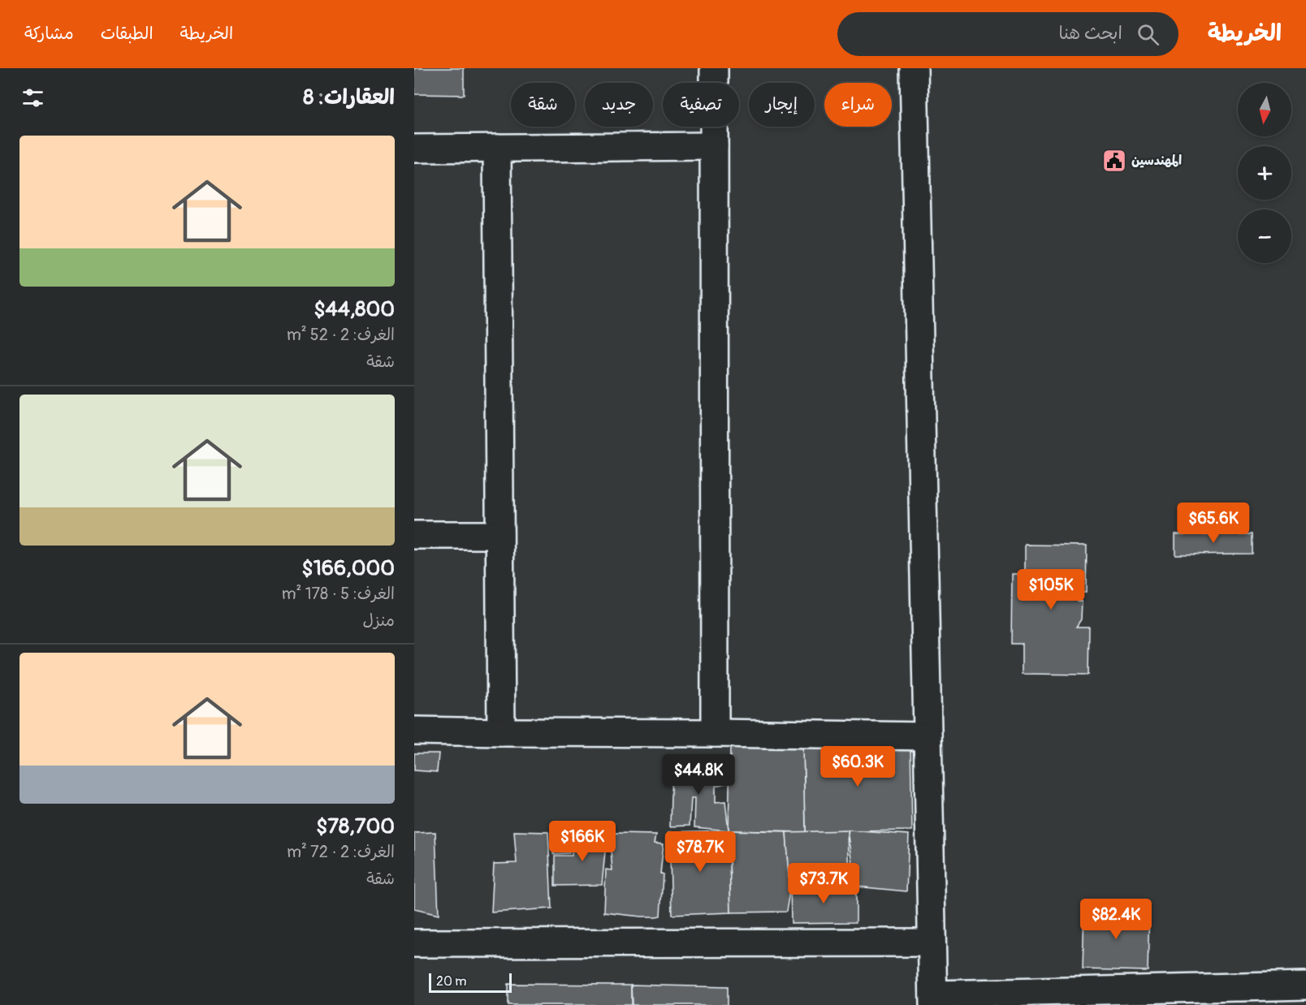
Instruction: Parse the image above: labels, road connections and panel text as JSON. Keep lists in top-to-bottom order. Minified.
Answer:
{"places":{"public building":["المهندسين"]},"scale_bar":"20 m","north":"bottom","page":{"header":"الخريطة","search":"ابحث هنا","nav":["الخريطة","الطبقات","مشاركة"],"heading":"العقارات: 8","map_buttons":["+","−"],"chip":["شراء","إيجار","تصفية","جديد","شقة"],"list":[{"name":"$44,800","note":"الغرف: 2 · 52 m² · شقة"},{"name":"$166,000","note":"الغرف: 5 · 178 m² · منزل"},{"name":"$78,700","note":"الغرف: 2 · 72 m² · شقة"}],"price":["$65.6K","$105K","$60.3K","$44.8K","$166K","$78.7K","$73.7K","$82.4K"],"scale":"20 m"}}
